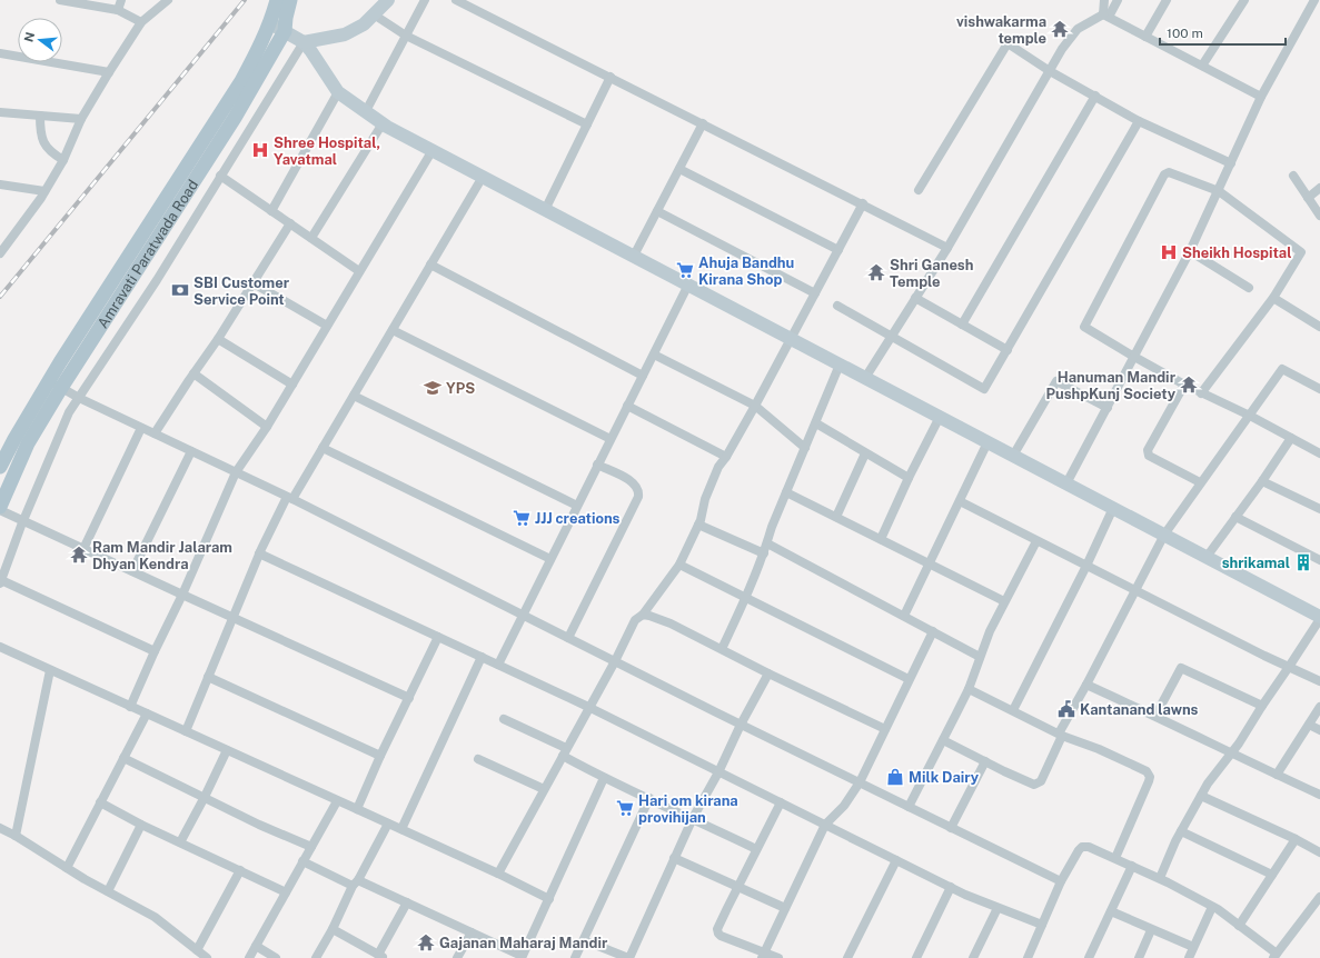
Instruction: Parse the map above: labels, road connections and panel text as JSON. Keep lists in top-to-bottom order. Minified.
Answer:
{"streets":{"main road":["Amravati Paratwada Road"]},"places":{"temple":["vishwakarma temple","Shri Ganesh Temple","Hanuman Mandir PushpKunj Society","Ram Mandir Jalaram Dhyan Kendra","Gajanan Maharaj Mandir"],"hospital":["Shree Hospital, Yavatmal","Sheikh Hospital"],"supermarket":["Ahuja Bandhu Kirana Shop","JJJ creations","Hari om kirana provihijan"],"bank":["SBI Customer Service Point"],"school or university":["YPS"],"building":["shrikamal"],"public building":["Kantanand lawns"],"shop":["Milk Dairy"]},"scale_bar":"100 m","north":"left"}
